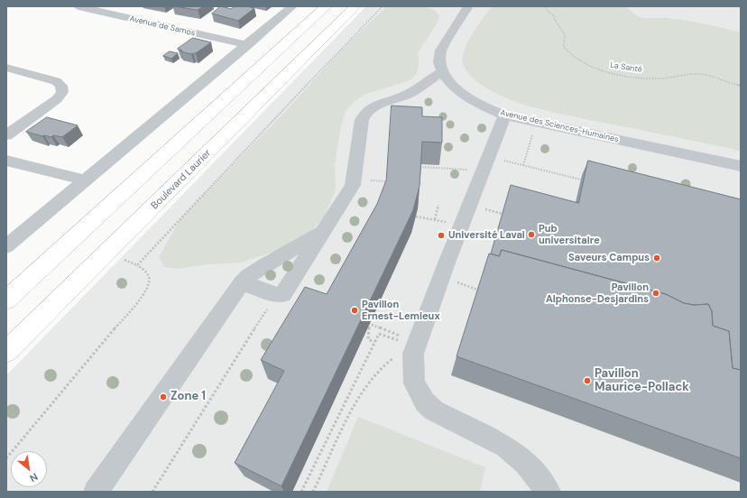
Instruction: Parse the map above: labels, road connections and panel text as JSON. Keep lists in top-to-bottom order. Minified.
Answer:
{"streets":{"main road":["Boulevard Laurier"],"street":["Avenue de Samos","Avenue des Sciences-Humaines"],"path":["La Santé"]},"places":["Pub universitaire","Université Laval","Saveurs Campus","Pavillon Alphonse-Desjardins","Pavillon Ernest-Lemieux","Pavillon Maurice-Pollack","Zone 1"],"north":"bottom right"}
